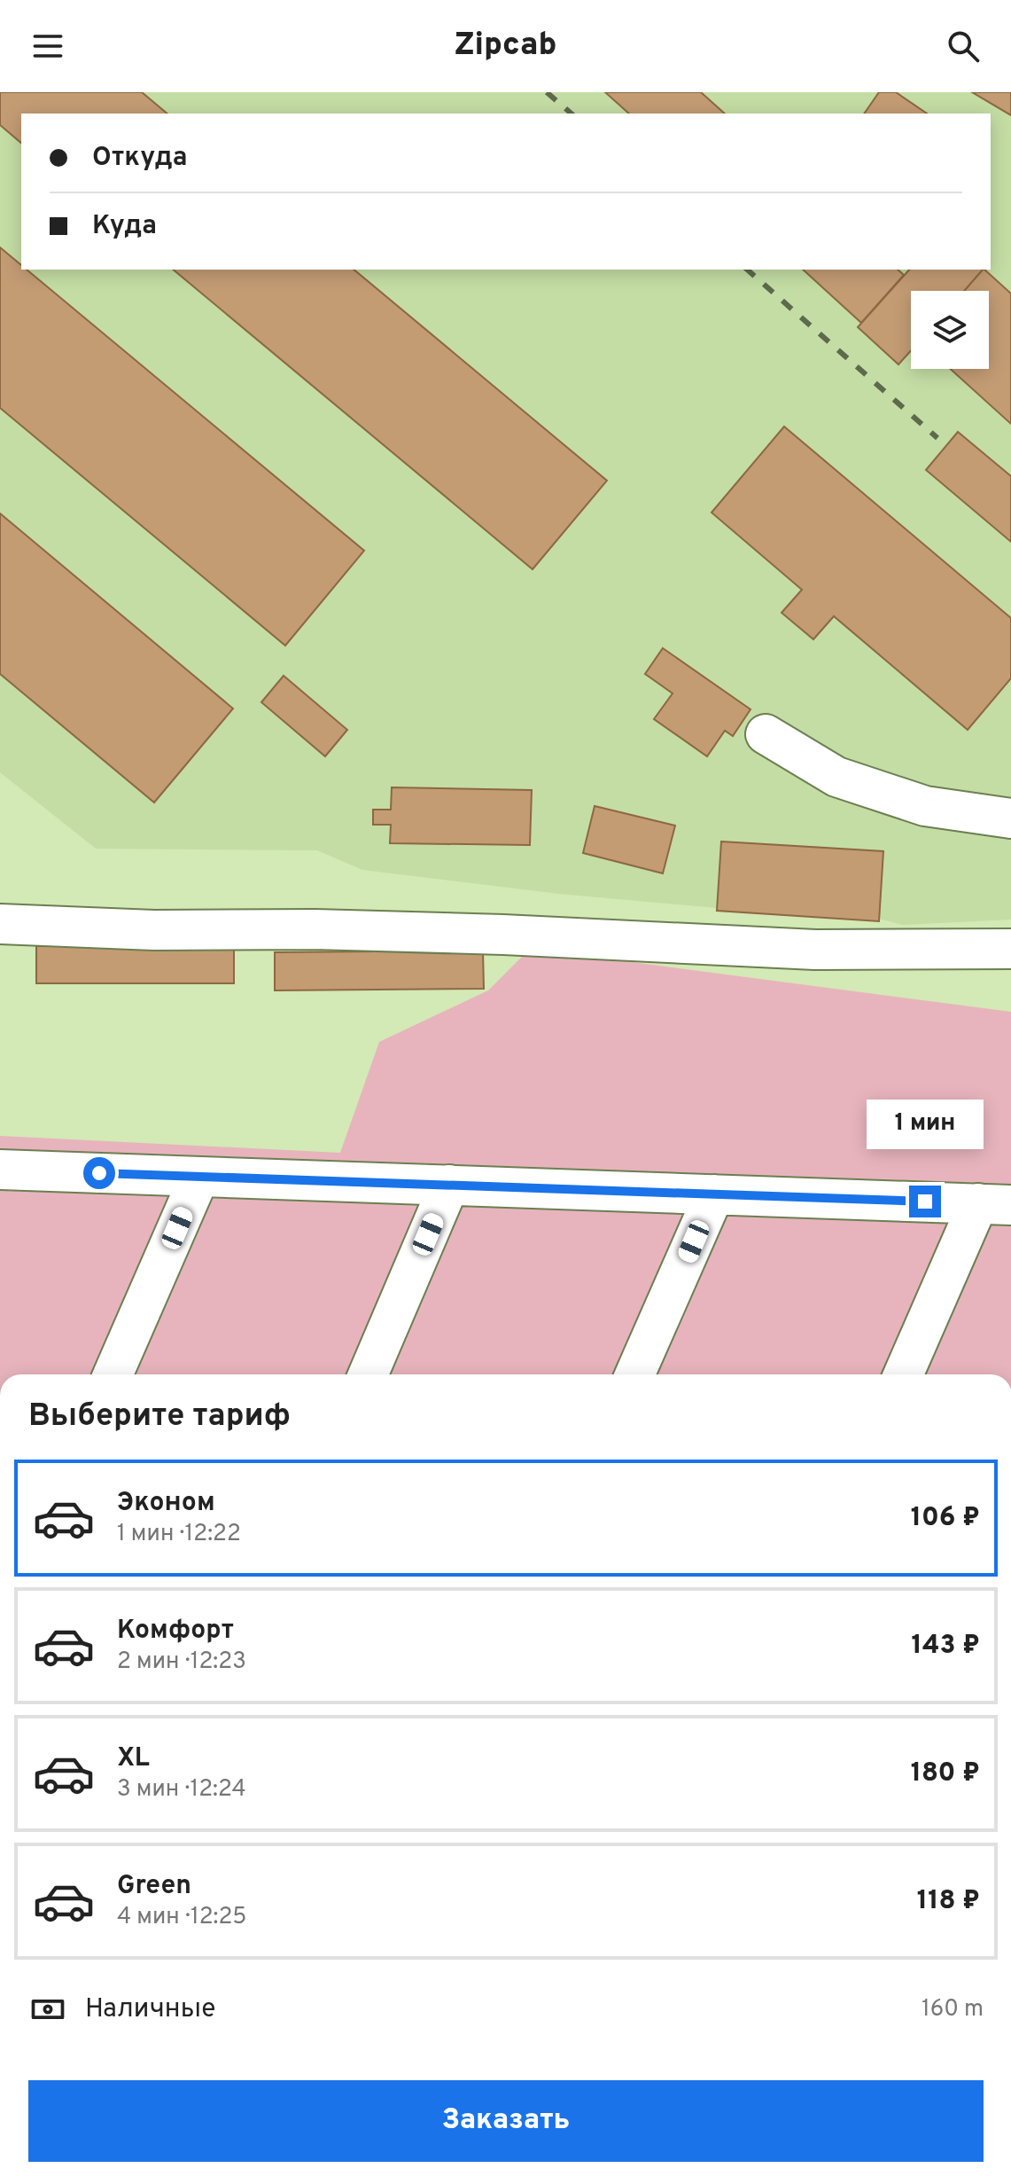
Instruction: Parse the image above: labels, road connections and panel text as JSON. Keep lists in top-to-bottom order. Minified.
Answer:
{"page":{"header":"Zipcab","banner":["Откуда","Куда"],"bubble":"1 мин","heading":"Выберите тариф","list":[{"name":"Эконом","note":"1 мин · 12:22","value":"106 ₽"},{"name":"Комфорт","note":"2 мин · 12:23","value":"143 ₽"},{"name":"XL","note":"3 мин · 12:24","value":"180 ₽"},{"name":"Green","note":"4 мин · 12:25","value":"118 ₽"}],"pay":["Наличные","160 m"],"buttons":"Заказать"}}
